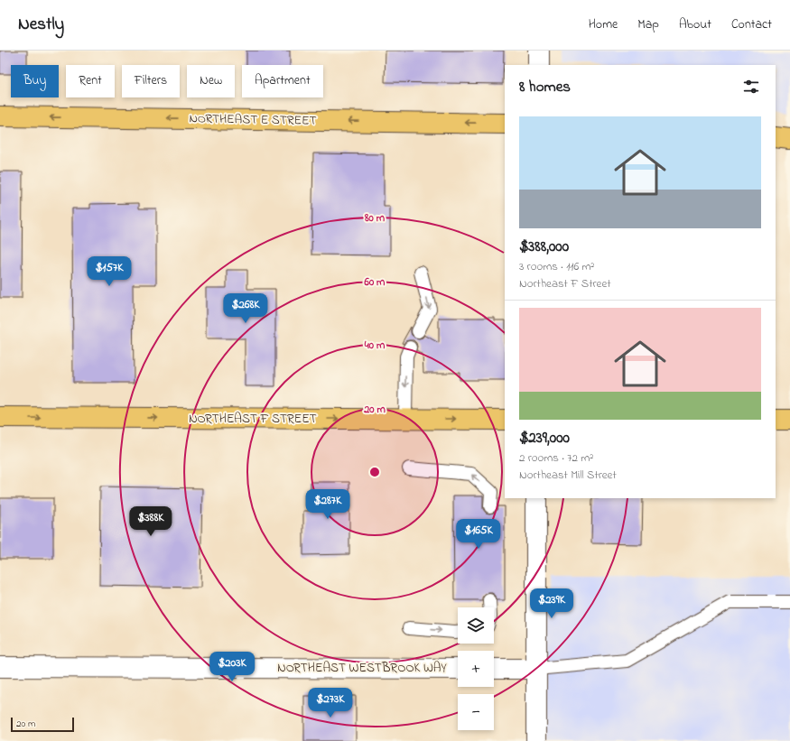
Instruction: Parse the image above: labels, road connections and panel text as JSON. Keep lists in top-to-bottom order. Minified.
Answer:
{"streets":{"main road":["NORTHEAST E STREET","NORTHEAST F STREET"],"street":["NORTHEAST WESTBROOK WAY"]},"one_way":["NORTHEAST E STREET","NORTHEAST F STREET"],"scale_bar":"20 m","page":{"header":"Nestly","nav":["Home","Map","About","Contact"],"chip":["Buy","Rent","Filters","New","Apartment"],"heading":"8 homes","list":[{"name":"$388,000","note":"3 rooms · 116 m² · Northeast F Street"},{"name":"$239,000","note":"2 rooms · 72 m² · Northeast Mill Street"}],"price":["$157K","$268K","$287K","$388K","$165K","$239K","$203K","$273K"],"map_buttons":["+","−"],"scale":"20 m"},"rings":["80 m","60 m","40 m","20 m"]}
